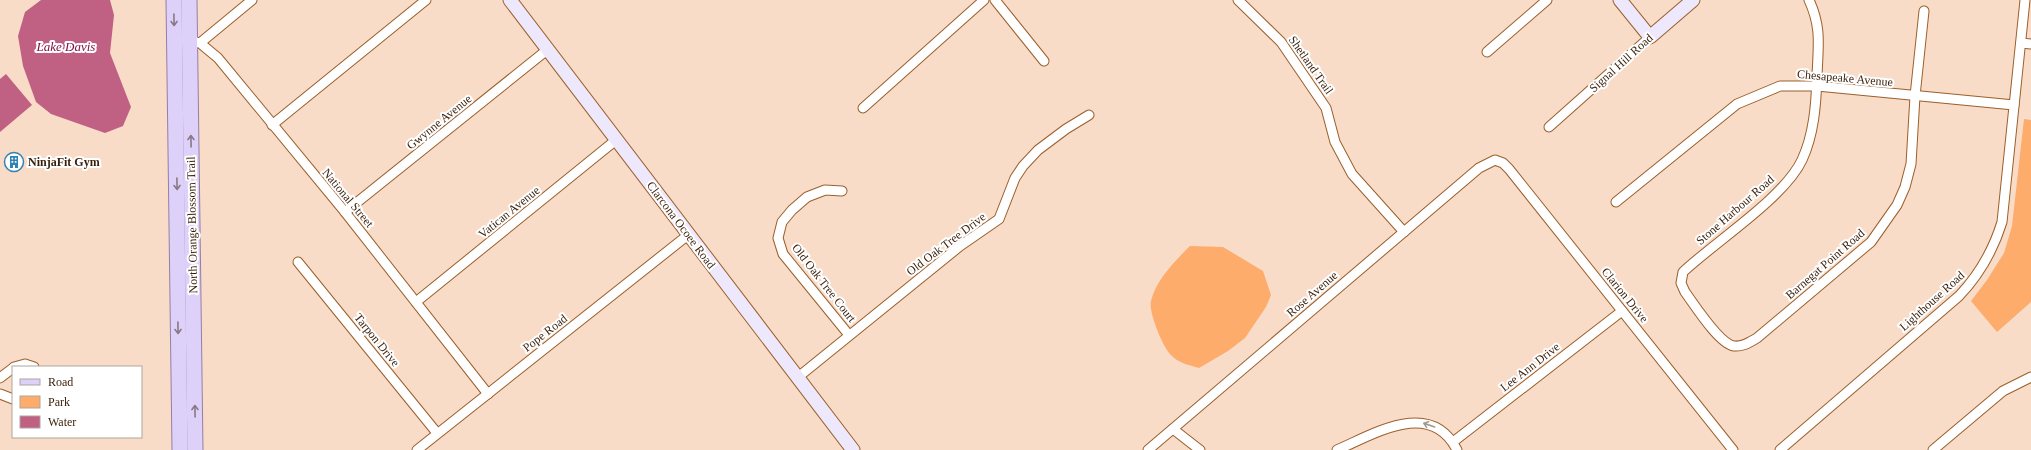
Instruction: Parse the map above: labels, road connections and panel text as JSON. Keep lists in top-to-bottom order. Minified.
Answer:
{"streets":{"main road":["Signal Hill Road","North Orange Blossom Trail","Clarcona Ocoee Road"],"street":["Shetland Trail","Chesapeake Avenue","Gwynne Avenue","National Street","Stone Harbour Road","Vatican Avenue","Old Oak Tree Drive","Barnegat Point Road","Old Oak Tree Court","Rose Avenue","Clarion Drive","Lighthouse Road","Pope Road","Tarpon Drive","Lee Ann Drive"]},"crossings":[["Shetland Trail","Rose Avenue"],["Chesapeake Avenue","Stone Harbour Road"],["Chesapeake Avenue","Barnegat Point Road"],["Chesapeake Avenue","Lighthouse Road"],["Gwynne Avenue","National Street"],["Gwynne Avenue","Clarcona Ocoee Road"],["National Street","Vatican Avenue"],["National Street","North Orange Blossom Trail"],["National Street","Pope Road"],["Stone Harbour Road","Barnegat Point Road"],["Vatican Avenue","Clarcona Ocoee Road"],["Clarcona Ocoee Road","Old Oak Tree Drive"],["Clarcona Ocoee Road","Pope Road"],["Old Oak Tree Drive","Old Oak Tree Court"],["Rose Avenue","Clarion Drive"],["Clarion Drive","Lee Ann Drive"],["Pope Road","Tarpon Drive"]],"water":["Lake Davis"],"places":{"building":["NinjaFit Gym"]},"legend":["Road","Park","Water"]}
